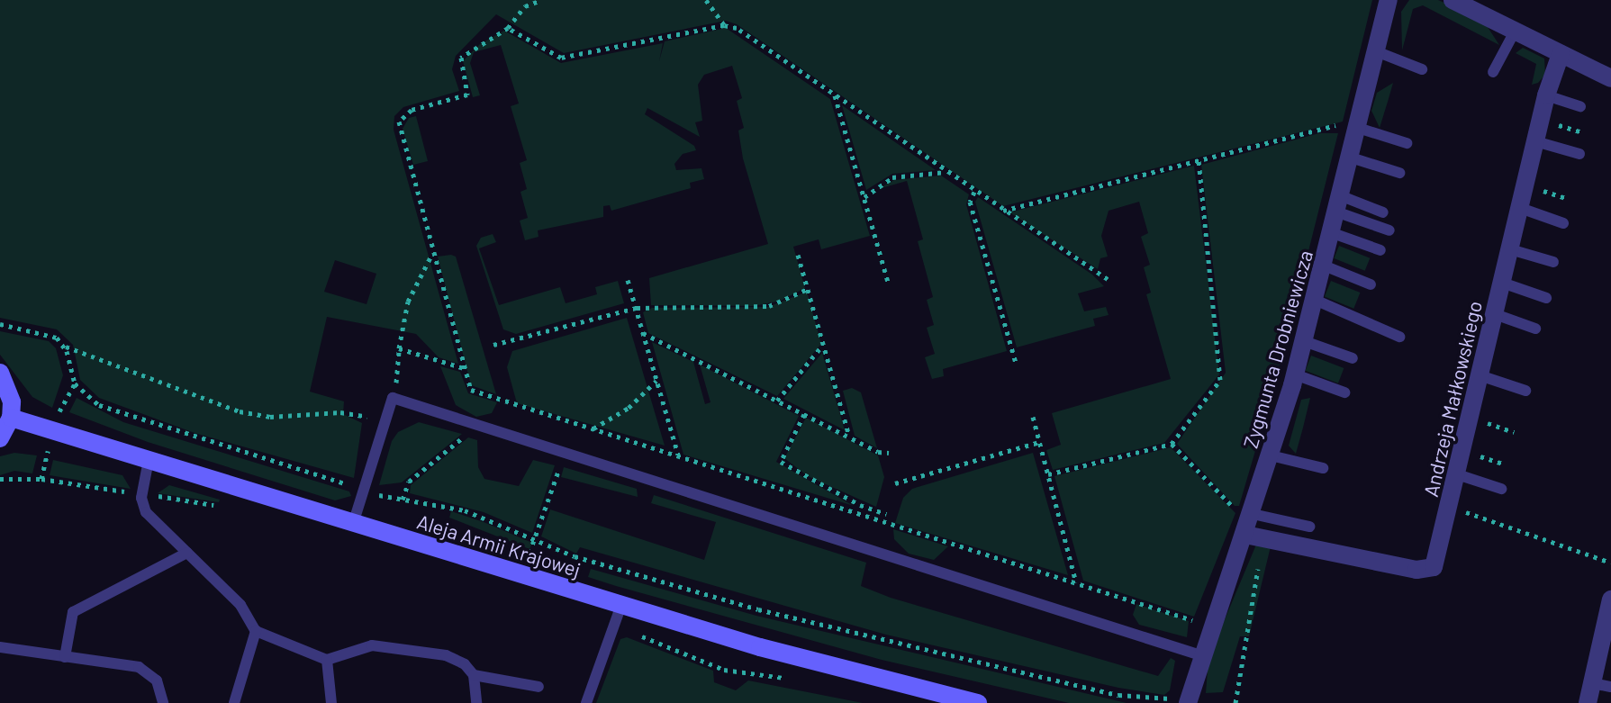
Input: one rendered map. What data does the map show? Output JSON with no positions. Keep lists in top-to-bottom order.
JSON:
{
  "streets": {
    "street": ["Zygmunta Drobniewicza", "Andrzeja Małkowskiego", "Aleja Armii Krajowej"]
  },
  "crossings": [
    ["Zygmunta Drobniewicza", "Andrzeja Małkowskiego"]
  ]
}
